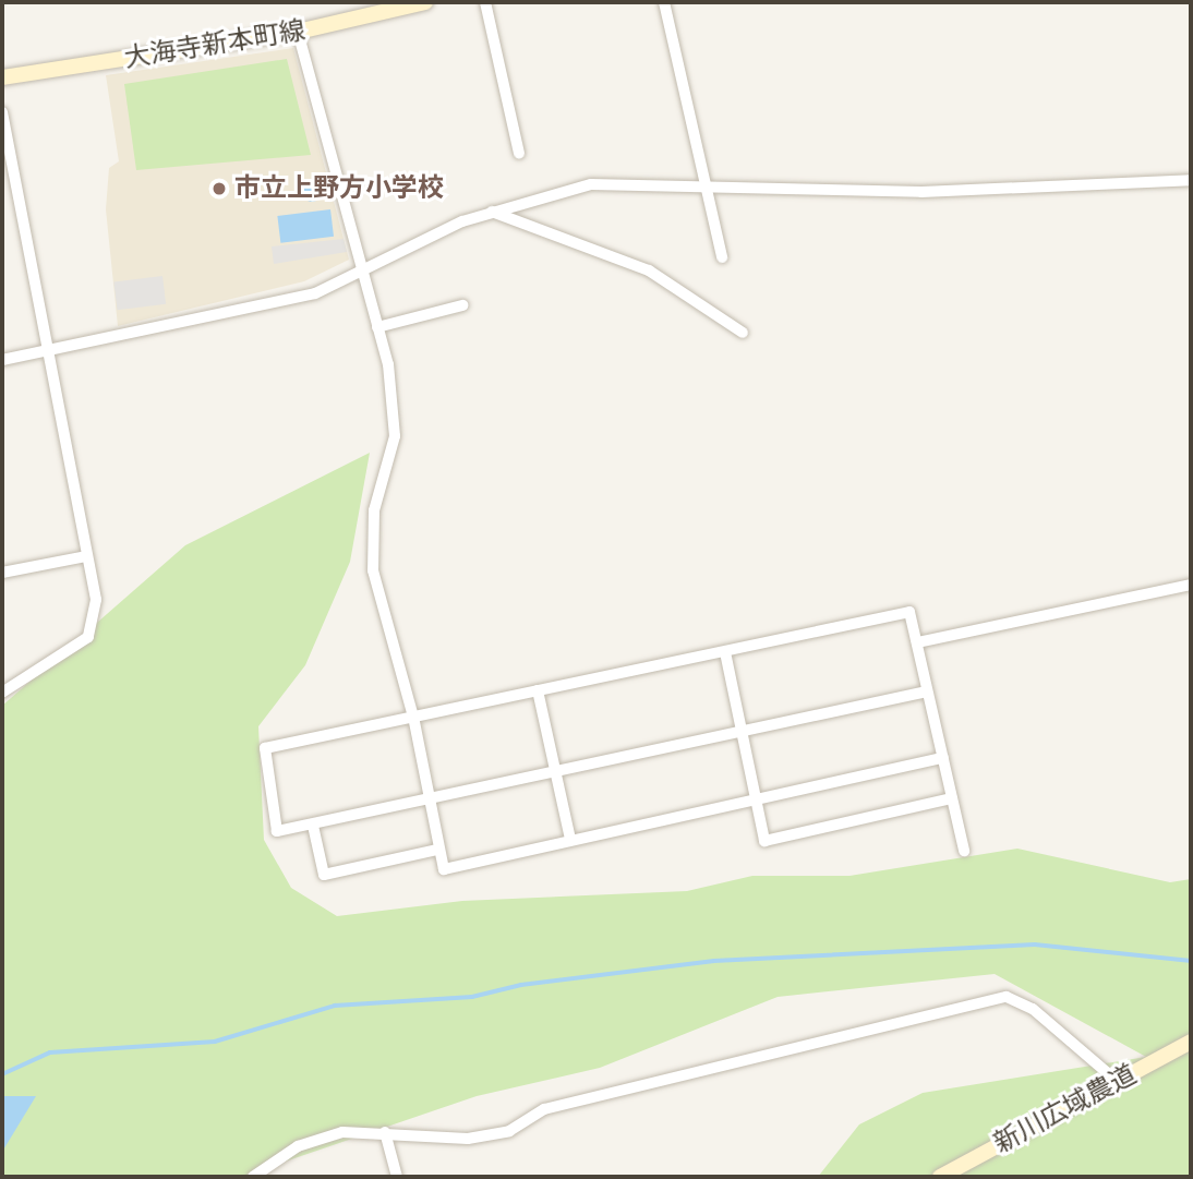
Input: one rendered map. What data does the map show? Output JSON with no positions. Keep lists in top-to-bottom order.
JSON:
{
  "streets": {
    "main road": ["大海寺新本町線", "新川広域農道"]
  },
  "places": ["市立上野方小学校"]
}
